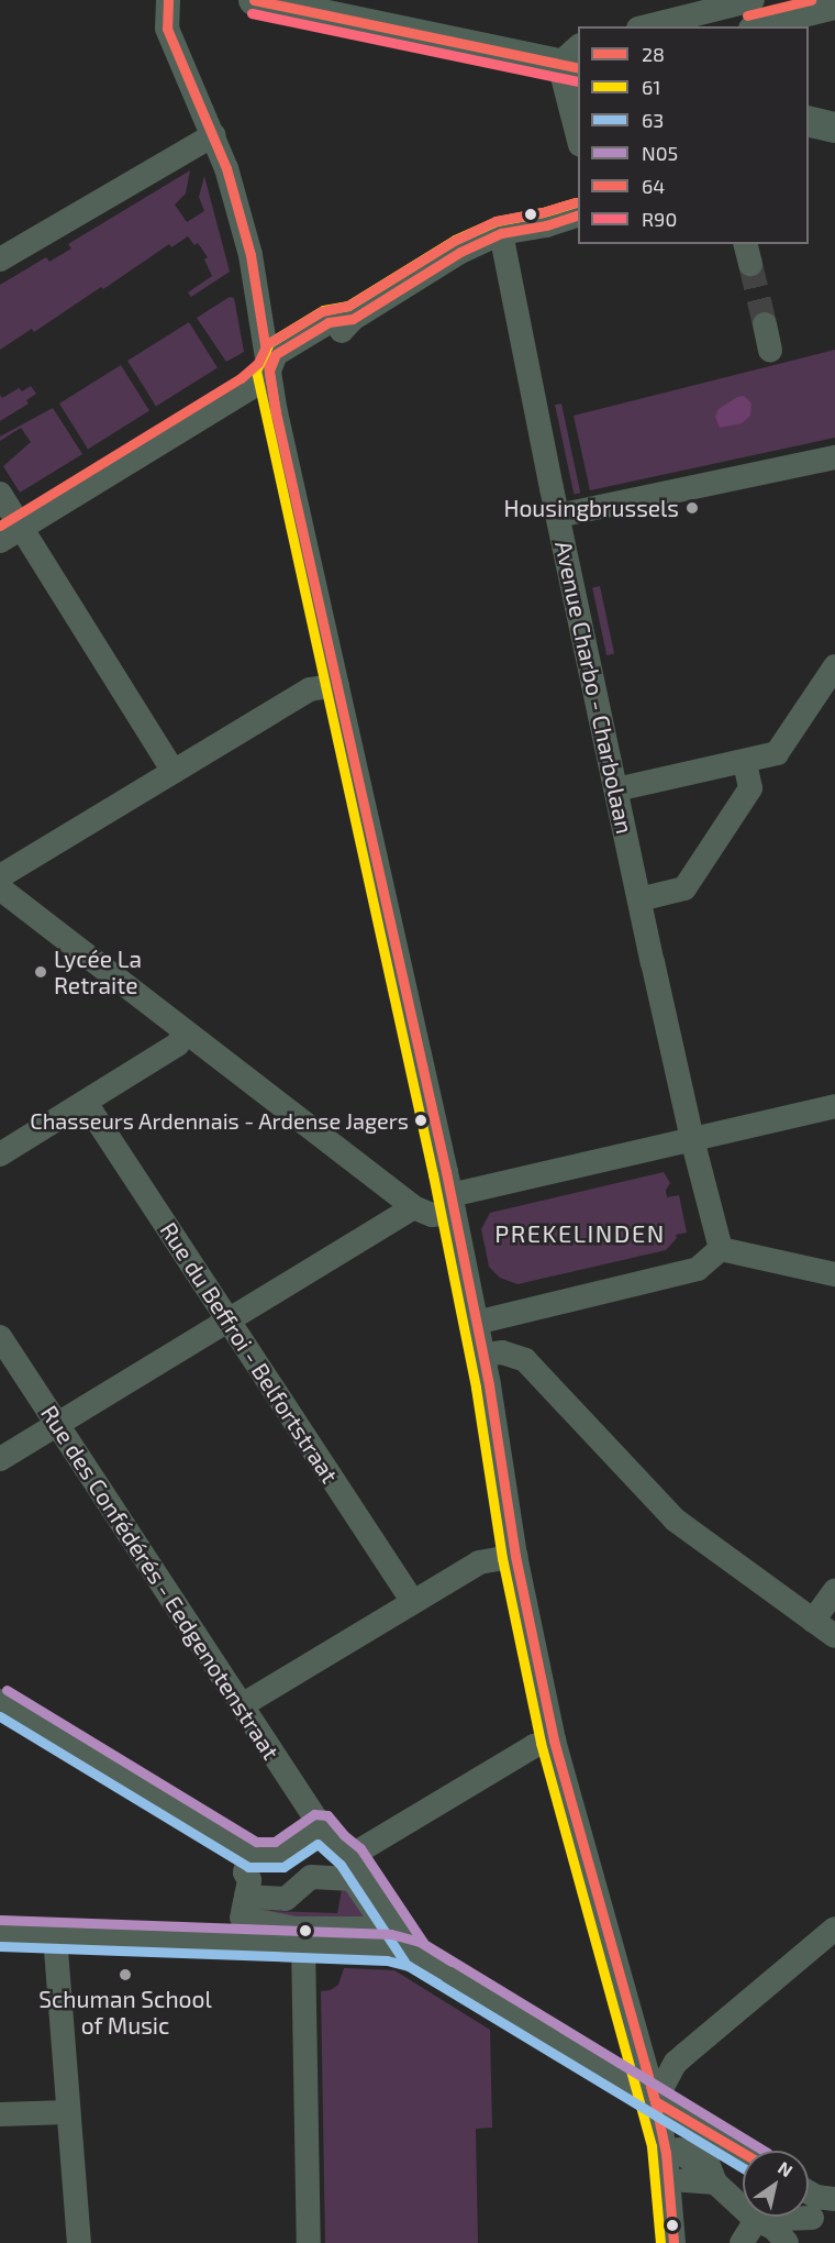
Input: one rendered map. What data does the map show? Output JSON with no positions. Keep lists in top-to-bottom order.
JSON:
{
  "streets": {
    "street": ["Avenue Charbo - Charbolaan", "Rue du Beffroi - Belfortstraat", "Rue des Confédérés - Eedgenotenstraat"]
  },
  "districts": ["PREKELINDEN"],
  "places": [
    "Housingbrussels",
    "Lycée La Retraite",
    "Chasseurs Ardennais - Ardense Jagers",
    "Schuman School of Music"
  ],
  "lines": [
    "transit line 28",
    "transit line 64",
    "transit line R90",
    "transit line 61",
    "transit line N05",
    "transit line 63"
  ],
  "legend": [
    "28",
    "61",
    "63",
    "N05",
    "64",
    "R90"
  ],
  "north": "top right"
}
